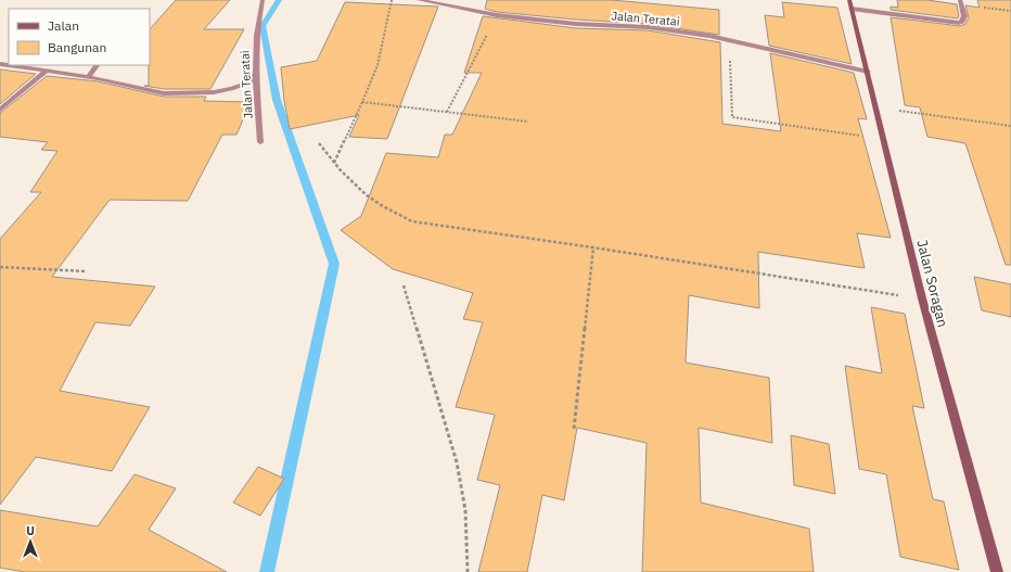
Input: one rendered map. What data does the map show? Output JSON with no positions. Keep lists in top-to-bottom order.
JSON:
{
  "streets": {
    "street": ["Jalan Teratai", "Jalan Soragan"]
  },
  "crossings": [
    ["Jalan Teratai", "Jalan Soragan"]
  ],
  "legend": ["Jalan", "Bangunan"],
  "north": "top"
}
